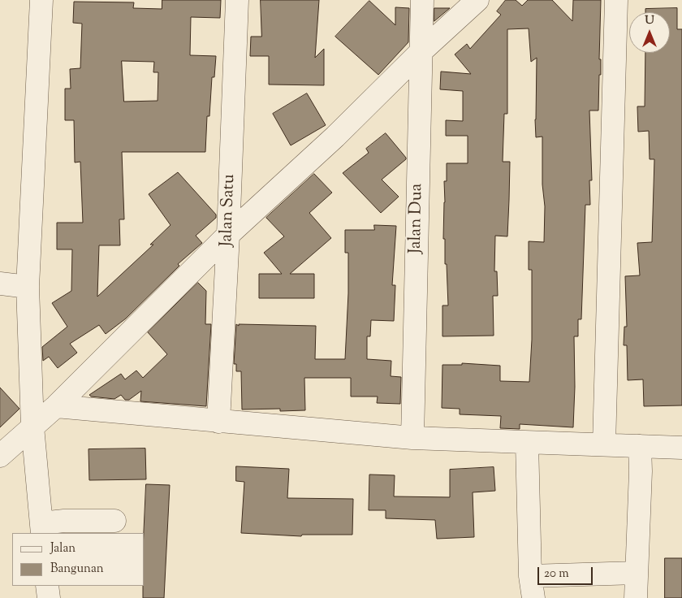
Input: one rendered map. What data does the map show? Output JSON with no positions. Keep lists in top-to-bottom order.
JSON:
{
  "streets": {
    "street": ["Jalan Satu", "Jalan Dua"]
  },
  "legend": ["Jalan", "Bangunan"],
  "scale_bar": "20 m",
  "north": "top"
}
